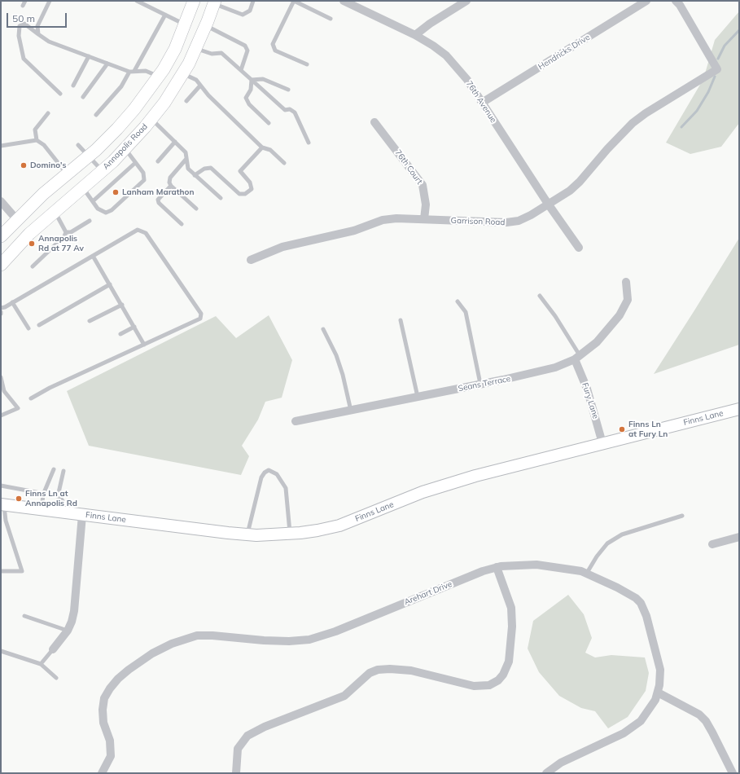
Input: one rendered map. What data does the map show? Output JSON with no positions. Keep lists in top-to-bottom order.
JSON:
{
  "streets": {
    "main road": ["Annapolis Road"],
    "street": [
      "Hendricks Drive",
      "76th Avenue",
      "76th Court",
      "Garrison Road",
      "Seans Terrace",
      "Fury Lane",
      "Finns Lane",
      "Arehart Drive"
    ]
  },
  "crossings": [
    ["Hendricks Drive", "76th Avenue"],
    ["76th Avenue", "Garrison Road"],
    ["76th Court", "Garrison Road"],
    ["Seans Terrace", "Fury Lane"],
    ["Fury Lane", "Finns Lane"]
  ],
  "places": [
    "Domino's",
    "Lanham Marathon",
    "Annapolis Rd at 77 Av",
    "Finns Ln at Fury Ln",
    "Finns Ln at Annapolis Rd"
  ],
  "scale_bar": "50 m"
}
